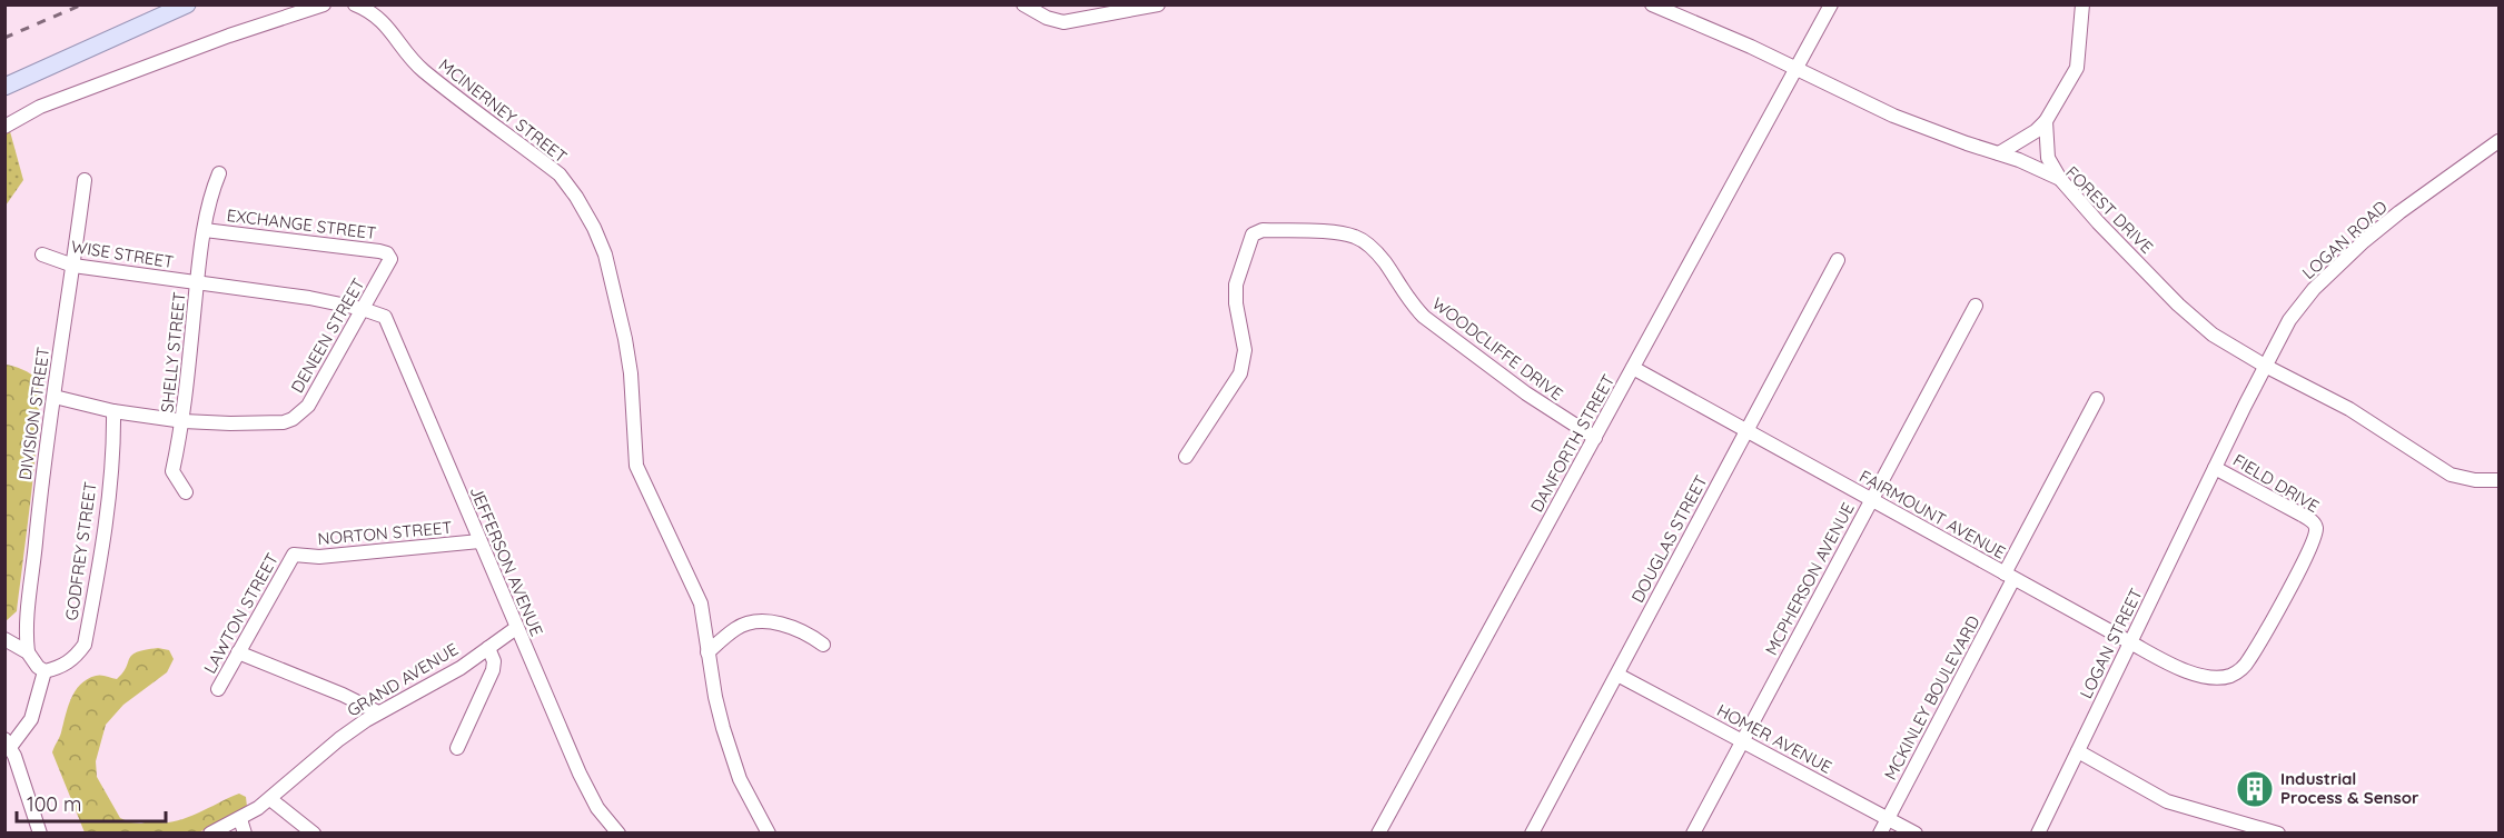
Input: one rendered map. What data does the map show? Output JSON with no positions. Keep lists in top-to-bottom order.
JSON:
{
  "streets": {
    "street": [
      "MCINERNEY STREET",
      "FOREST DRIVE",
      "EXCHANGE STREET",
      "LOGAN ROAD",
      "WISE STREET",
      "DENEEN STREET",
      "WOODCLIFFE DRIVE",
      "SHELLY STREET",
      "DIVISION STREET",
      "DANFORTH STREET",
      "FIELD DRIVE",
      "FAIRMOUNT AVENUE",
      "NORTON STREET",
      "DOUGLAS STREET",
      "GODFREY STREET",
      "JEFFERSON AVENUE",
      "MCPHERSON AVENUE",
      "LAWTON STREET",
      "LOGAN STREET",
      "GRAND AVENUE",
      "MCKINLEY BOULEVARD",
      "HOMER AVENUE"
    ]
  },
  "crossings": [
    ["FOREST DRIVE", "LOGAN ROAD"],
    ["FOREST DRIVE", "DANFORTH STREET"],
    ["EXCHANGE STREET", "DENEEN STREET"],
    ["EXCHANGE STREET", "SHELLY STREET"],
    ["LOGAN ROAD", "FIELD DRIVE"],
    ["LOGAN ROAD", "LOGAN STREET"],
    ["WISE STREET", "DENEEN STREET"],
    ["WISE STREET", "SHELLY STREET"],
    ["WISE STREET", "DIVISION STREET"],
    ["WISE STREET", "JEFFERSON AVENUE"],
    ["DENEEN STREET", "SHELLY STREET"],
    ["DENEEN STREET", "JEFFERSON AVENUE"],
    ["WOODCLIFFE DRIVE", "DANFORTH STREET"],
    ["DANFORTH STREET", "FAIRMOUNT AVENUE"],
    ["FIELD DRIVE", "FAIRMOUNT AVENUE"],
    ["FIELD DRIVE", "LOGAN STREET"],
    ["FAIRMOUNT AVENUE", "DOUGLAS STREET"],
    ["FAIRMOUNT AVENUE", "MCPHERSON AVENUE"],
    ["FAIRMOUNT AVENUE", "LOGAN STREET"],
    ["FAIRMOUNT AVENUE", "MCKINLEY BOULEVARD"],
    ["NORTON STREET", "JEFFERSON AVENUE"],
    ["NORTON STREET", "LAWTON STREET"],
    ["DOUGLAS STREET", "HOMER AVENUE"],
    ["JEFFERSON AVENUE", "GRAND AVENUE"],
    ["MCPHERSON AVENUE", "HOMER AVENUE"],
    ["MCKINLEY BOULEVARD", "HOMER AVENUE"]
  ],
  "places": {
    "building": ["Industrial Process & Sensor"]
  },
  "scale_bar": "100 m"
}
